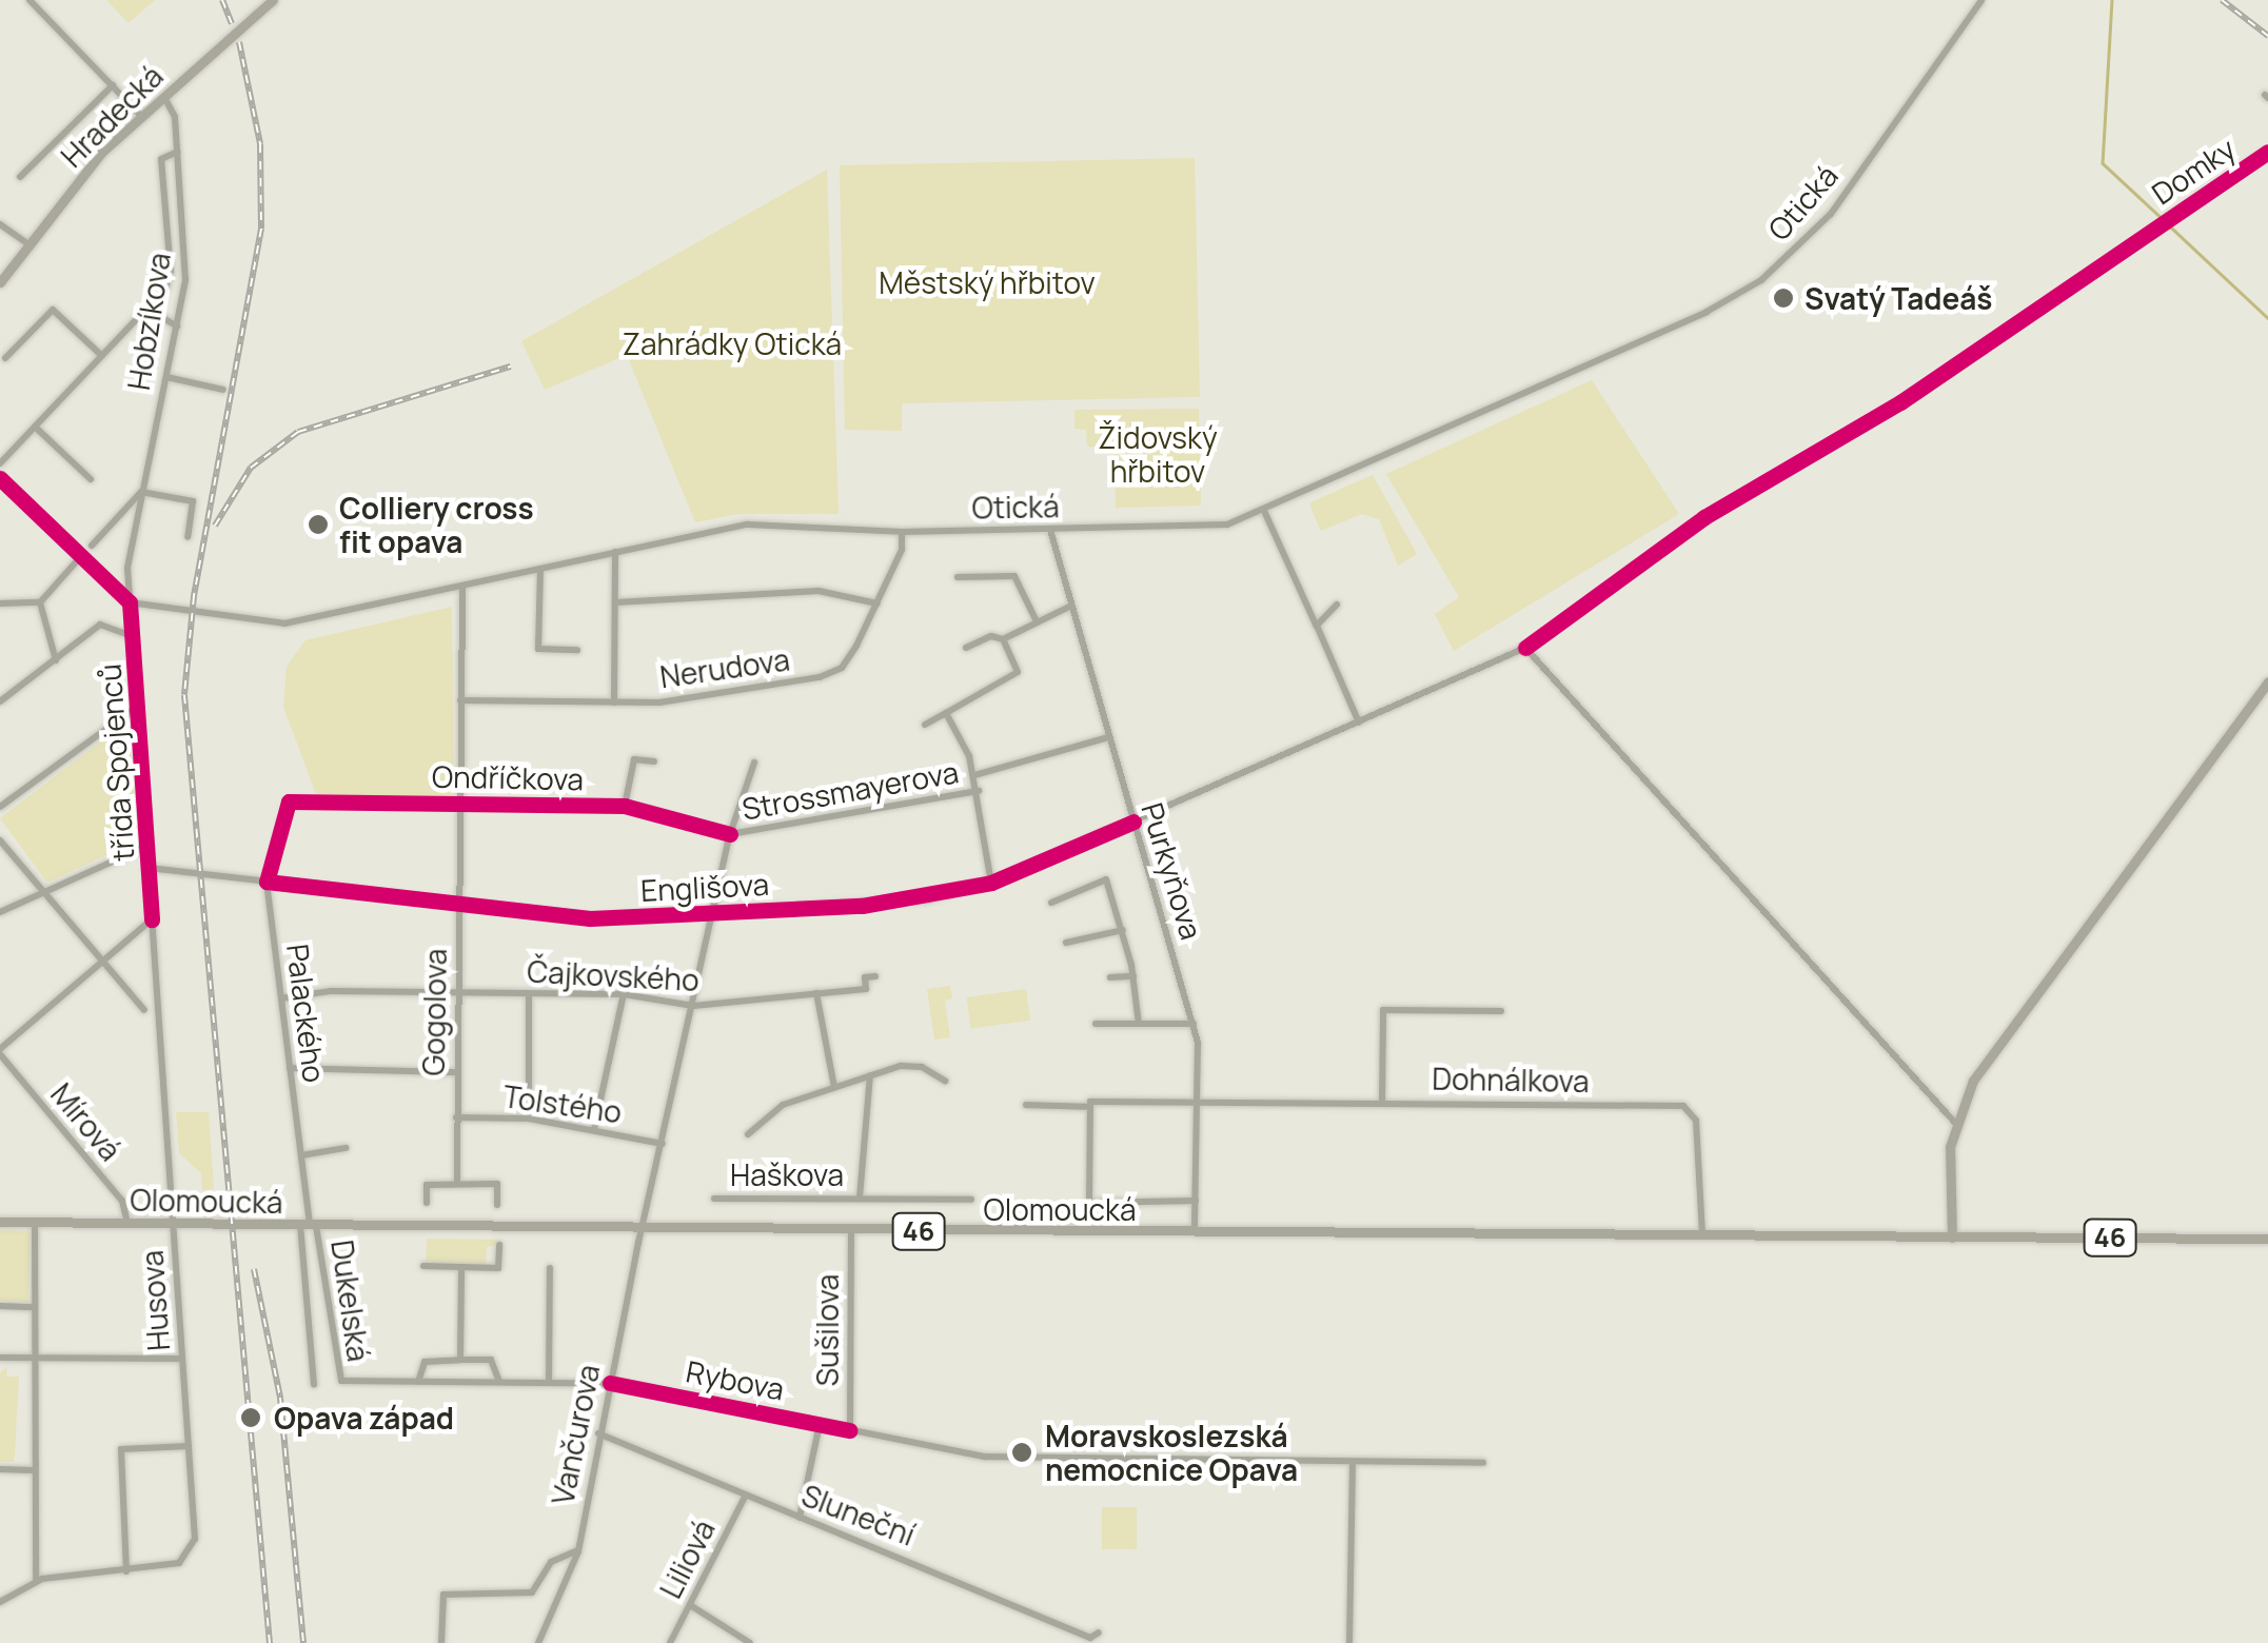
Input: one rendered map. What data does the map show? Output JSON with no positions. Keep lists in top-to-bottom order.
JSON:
{
  "streets": {
    "main road": ["Hradecká", "Olomoucká", "46"],
    "street": [
      "Domky",
      "Otická",
      "Hobzíkova",
      "Nerudova",
      "třída Spojenců",
      "Ondříčkova",
      "Strossmayerova",
      "Purkyňova",
      "Englišova",
      "Čajkovského",
      "Gogolova",
      "Palackého",
      "Dohnálkova",
      "Tolstého",
      "Mírová",
      "Haškova",
      "Husova",
      "Dukelská",
      "Sušilova",
      "Rybova",
      "Vančurova",
      "Sluneční",
      "Liliová"
    ]
  },
  "crossings": [
    ["Hradecká", "Hobzíkova"],
    ["Otická", "Hobzíkova"],
    ["Otická", "Nerudova"],
    ["Otická", "třída Spojenců"],
    ["Otická", "Purkyňova"],
    ["Otická", "Gogolova"],
    ["Hobzíkova", "třída Spojenců"],
    ["Nerudova", "Gogolova"],
    ["třída Spojenců", "Englišova"],
    ["třída Spojenců", "Husova"],
    ["Ondříčkova", "Strossmayerova"],
    ["Ondříčkova", "Gogolova"],
    ["Ondříčkova", "Palackého"],
    ["Ondříčkova", "Vančurova"],
    ["Strossmayerova", "Vančurova"],
    ["Purkyňova", "Englišova"],
    ["Purkyňova", "Dohnálkova"],
    ["Purkyňova", "Olomoucká"],
    ["Englišova", "Gogolova"],
    ["Englišova", "Palackého"],
    ["Englišova", "Vančurova"],
    ["Čajkovského", "Gogolova"],
    ["Čajkovského", "Palackého"],
    ["Čajkovského", "Vančurova"],
    ["Gogolova", "Tolstého"],
    ["Palackého", "Olomoucká"],
    ["Palackého", "Dukelská"],
    ["Dohnálkova", "Olomoucká"],
    ["Tolstého", "Vančurova"],
    ["Mírová", "Olomoucká"],
    ["Olomoucká", "46"],
    ["Olomoucká", "Husova"],
    ["Olomoucká", "Dukelská"],
    ["Olomoucká", "Sušilova"],
    ["Olomoucká", "Vančurova"],
    ["Dukelská", "Rybova"],
    ["Sušilova", "Rybova"],
    ["Rybova", "Vančurova"],
    ["Vančurova", "Sluneční"],
    ["Sluneční", "Liliová"]
  ],
  "parks": ["Městský hřbitov", "Zahrádky Otická", "Židovský hřbitov"],
  "places": [
    "Svatý Tadeáš",
    "Colliery cross fit opava",
    "Opava západ",
    "Moravskoslezská nemocnice Opava"
  ]
}
